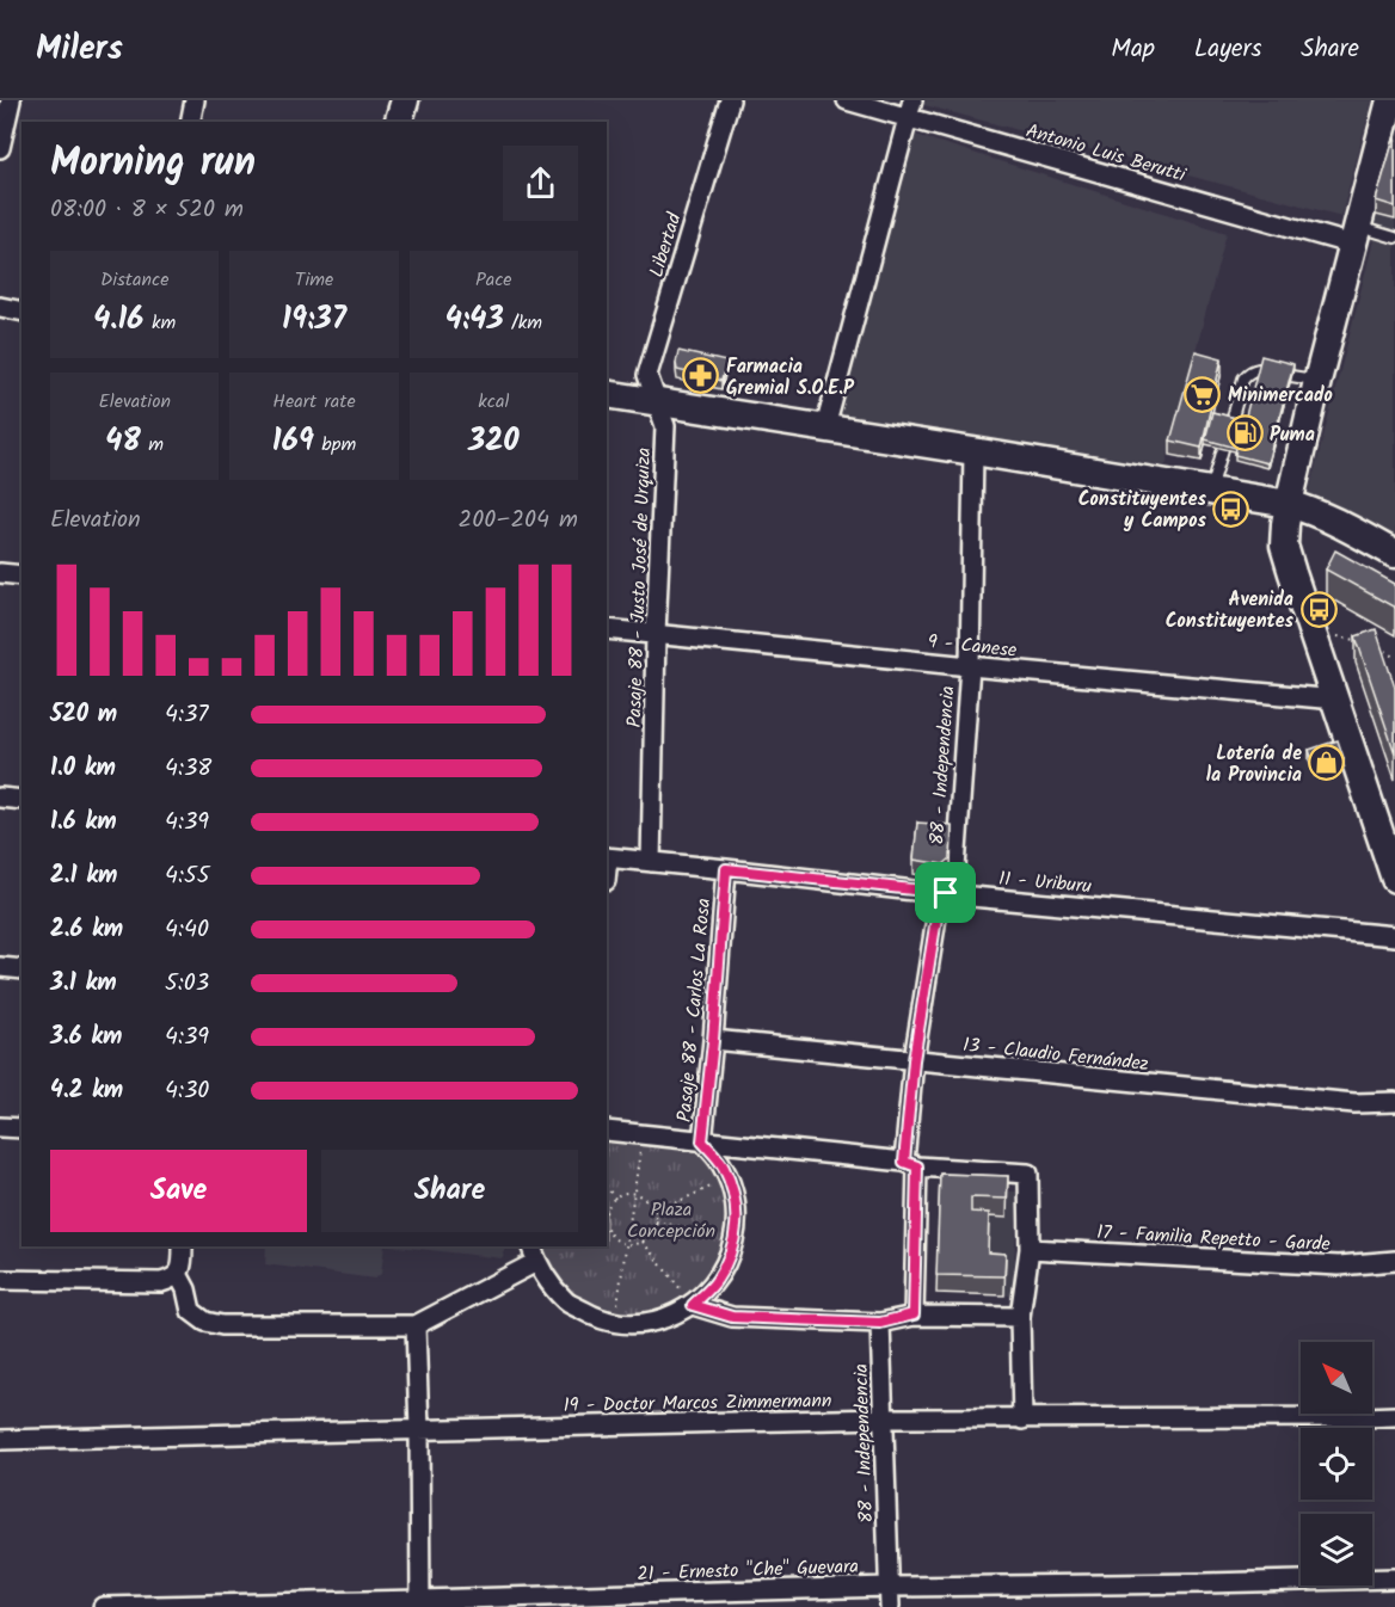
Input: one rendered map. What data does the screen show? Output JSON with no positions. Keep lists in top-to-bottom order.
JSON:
{
  "streets": {
    "street": [
      "Antonio Luis Berutti",
      "Libertad",
      "Pasaje 88 - Justo José de Urquiza",
      "9 - Canese",
      "88 - Independencia",
      "11 - Uriburu",
      "Pasaje 88 - Carlos La Rosa",
      "13 - Claudio Fernández",
      "17 - Familia Repetto - Garde",
      "19 - Doctor Marcos Zimmermann",
      "21 - Ernesto \"Che\" Guevara"
    ]
  },
  "crossings": [
    ["Libertad", "Pasaje 88 - Justo José de Urquiza"],
    ["Pasaje 88 - Justo José de Urquiza", "9 - Canese"],
    ["Pasaje 88 - Justo José de Urquiza", "11 - Uriburu"],
    ["9 - Canese", "88 - Independencia"],
    ["88 - Independencia", "11 - Uriburu"],
    ["88 - Independencia", "13 - Claudio Fernández"],
    ["88 - Independencia", "19 - Doctor Marcos Zimmermann"],
    ["88 - Independencia", "21 - Ernesto \"Che\" Guevara"],
    ["11 - Uriburu", "Pasaje 88 - Carlos La Rosa"],
    ["Pasaje 88 - Carlos La Rosa", "13 - Claudio Fernández"]
  ],
  "parks": ["Plaza Concepción"],
  "places": {
    "pharmacy": ["Farmacia Gremial S.O.E.P"],
    "supermarket": ["Minimercado"],
    "fuel station": ["Puma"],
    "bus stop": ["Constituyentes y Campos", "Avenida Constituyentes"],
    "shop": ["Lotería de la Provincia"]
  },
  "north": "top left",
  "page": {
    "header": "Milers",
    "nav": ["Map", "Layers", "Share"],
    "heading": ["Morning run", "08:00 · 8 × 520 m"],
    "stats": [
      ["Distance", "4.16 km"],
      ["Time", "19:37"],
      ["Pace", "4:43 /km"],
      ["Elevation", "48 m"],
      ["Heart rate", "169 bpm"],
      ["kcal", "320"]
    ],
    "chart": ["Elevation", "200–204 m"],
    "list": [
      {
        "name": "520 m",
        "note": "4:37"
      },
      {
        "name": "1.0 km",
        "note": "4:38"
      },
      {
        "name": "1.6 km",
        "note": "4:39"
      },
      {
        "name": "2.1 km",
        "note": "4:55"
      },
      {
        "name": "2.6 km",
        "note": "4:40"
      },
      {
        "name": "3.1 km",
        "note": "5:03"
      },
      {
        "name": "3.6 km",
        "note": "4:39"
      },
      {
        "name": "4.2 km",
        "note": "4:30"
      }
    ],
    "buttons": ["Save", "Share"]
  }
}
